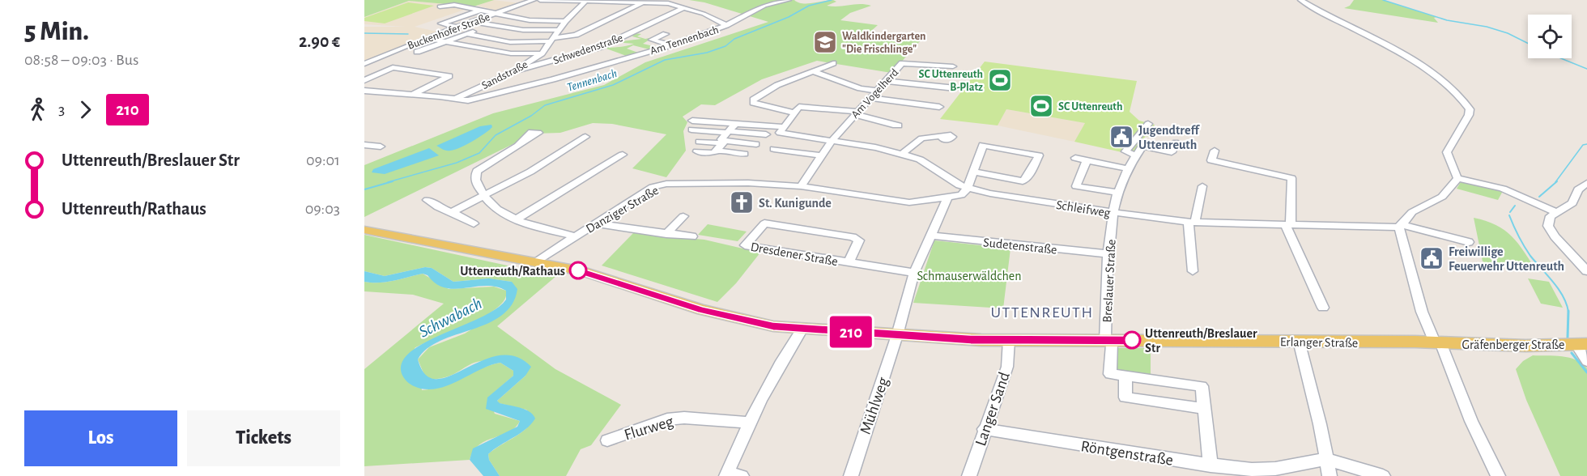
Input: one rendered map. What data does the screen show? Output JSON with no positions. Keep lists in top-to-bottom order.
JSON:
{
  "streets": {
    "main road": ["Erlanger Straße", "Gräfenberger Straße"],
    "street": [
      "Buckenhofer Straße",
      "Am Tennenbach",
      "Schwedenstraße",
      "Sandstraße",
      "Am Vogelherd",
      "Schleifweg",
      "Danziger Straße",
      "Sudetenstraße",
      "Dresdener Straße",
      "Breslauer Straße",
      "Mühlweg",
      "Langer Sand",
      "Flurweg",
      "Röntgenstraße"
    ]
  },
  "crossings": [
    ["Am Tennenbach", "Sandstraße"],
    ["Schwedenstraße", "Sandstraße"],
    ["Am Vogelherd", "Schleifweg"],
    ["Am Vogelherd", "Danziger Straße"],
    ["Schleifweg", "Breslauer Straße"],
    ["Danziger Straße", "Erlanger Straße"],
    ["Danziger Straße", "Mühlweg"],
    ["Sudetenstraße", "Breslauer Straße"],
    ["Sudetenstraße", "Mühlweg"],
    ["Dresdener Straße", "Mühlweg"],
    ["Breslauer Straße", "Erlanger Straße"],
    ["Erlanger Straße", "Gräfenberger Straße"],
    ["Erlanger Straße", "Mühlweg"],
    ["Erlanger Straße", "Langer Sand"],
    ["Langer Sand", "Röntgenstraße"]
  ],
  "districts": ["UTTENREUTH"],
  "water": ["Tennenbach", "Schwabach"],
  "parks": ["Schmauserwäldchen"],
  "places": {
    "school or university": ["Waldkindergarten \"Die Frischlinge\""],
    "sports": ["SC Uttenreuth B-Platz", "SC Uttenreuth"],
    "public building": ["Jugendtreff Uttenreuth", "Freiwillige Feuerwehr Uttenreuth"],
    "church": ["St. Kunigunde"],
    "other": ["Uttenreuth/Rathaus", "Uttenreuth/Breslauer Str"]
  },
  "lines": ["bus line 210"],
  "page": {
    "heading": ["5 Min.", "08:58 – 09:03 · Bus", "2.90 €"],
    "on_map": "210",
    "legs": ["3", "210"],
    "list": [
      {
        "name": "Uttenreuth/Breslauer Str",
        "value": "09:01"
      },
      {
        "name": "Uttenreuth/Rathaus",
        "value": "09:03"
      }
    ],
    "buttons": ["Los", "Tickets"]
  }
}
